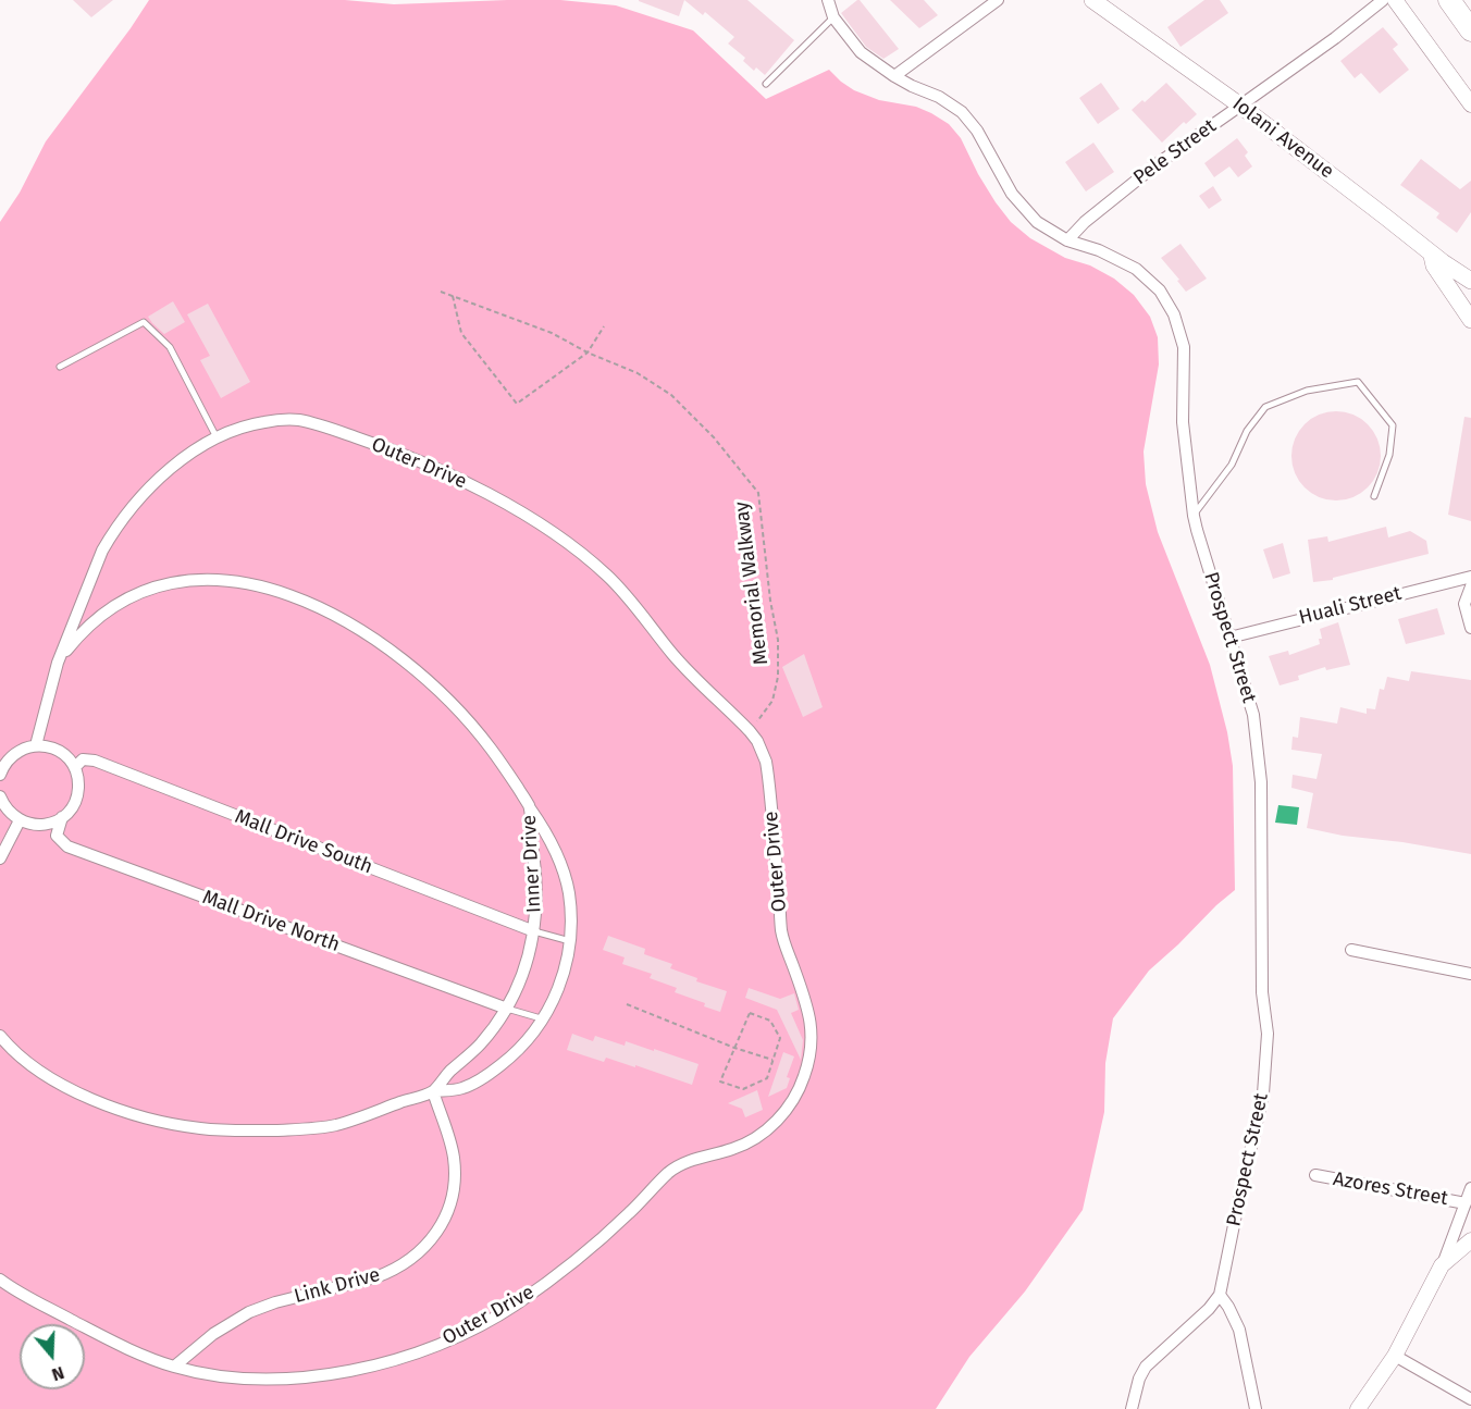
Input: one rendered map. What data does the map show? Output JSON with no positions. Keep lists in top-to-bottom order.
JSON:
{
  "streets": {
    "main road": ["Iolani Avenue"],
    "street": [
      "Pele Street",
      "Outer Drive",
      "Huali Street",
      "Prospect Street",
      "Mall Drive South",
      "Inner Drive",
      "Mall Drive North",
      "Azores Street",
      "Link Drive"
    ],
    "path": ["Memorial Walkway"]
  },
  "crossings": [
    ["Iolani Avenue", "Pele Street"],
    ["Pele Street", "Prospect Street"],
    ["Outer Drive", "Memorial Walkway"],
    ["Outer Drive", "Inner Drive"],
    ["Outer Drive", "Link Drive"],
    ["Huali Street", "Prospect Street"],
    ["Mall Drive South", "Inner Drive"],
    ["Inner Drive", "Mall Drive North"],
    ["Inner Drive", "Link Drive"]
  ],
  "north": "bottom"
}
